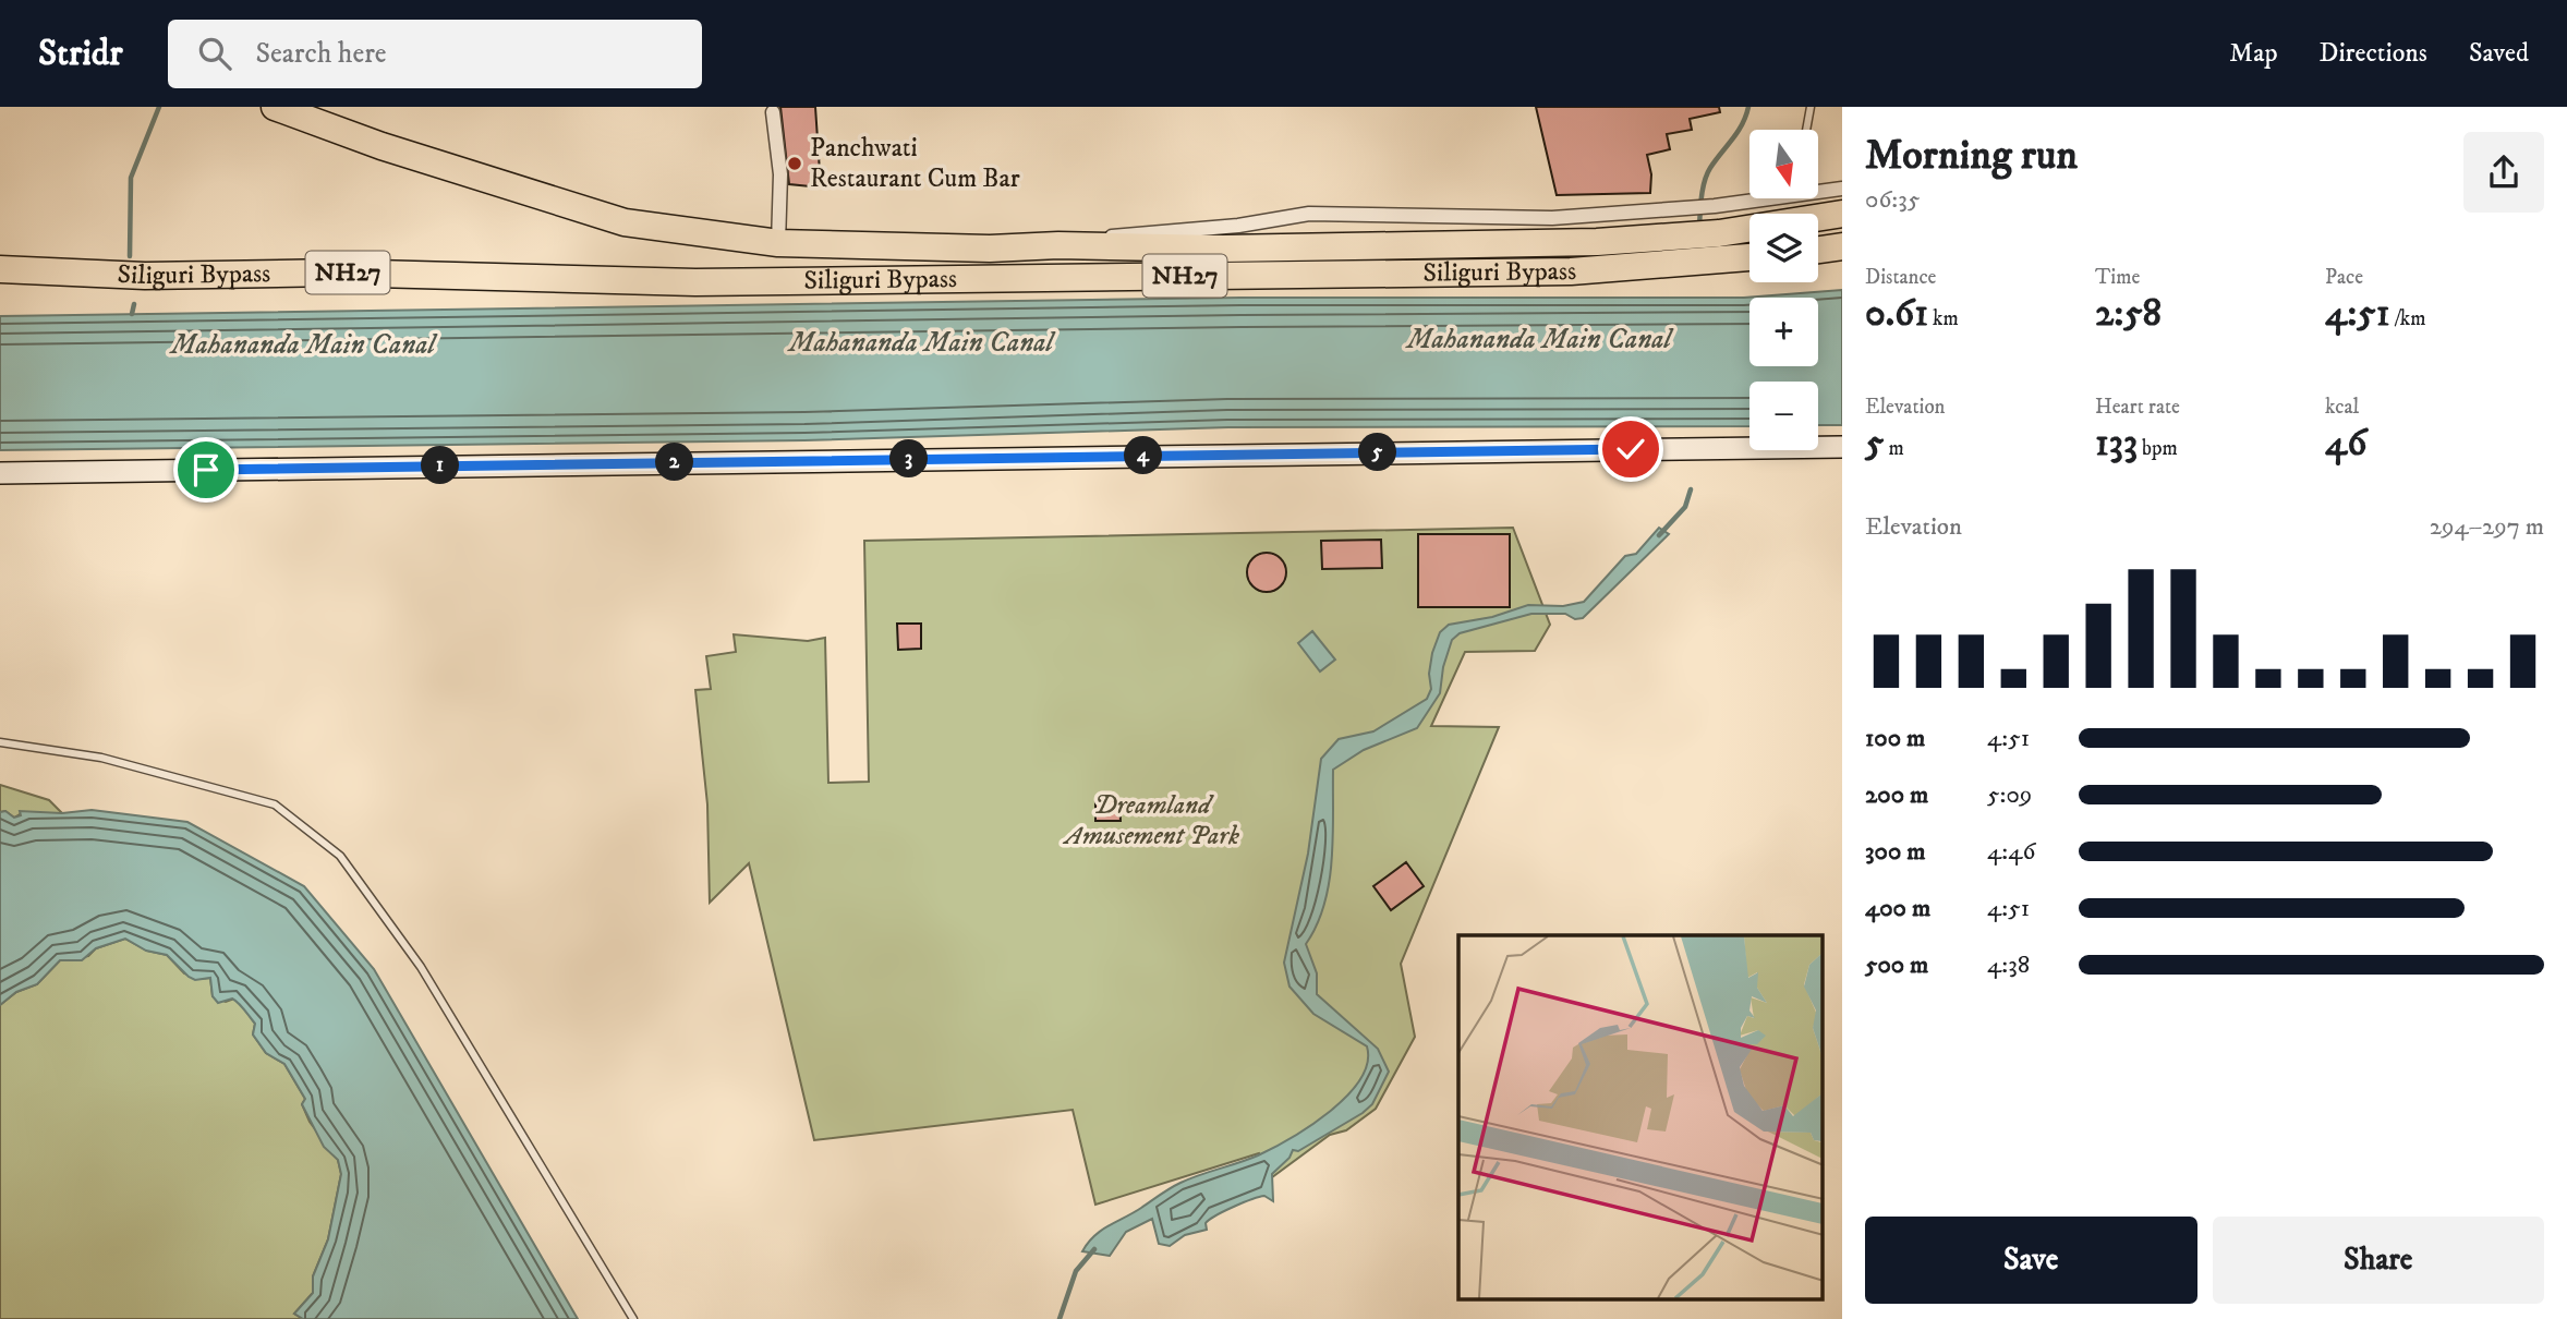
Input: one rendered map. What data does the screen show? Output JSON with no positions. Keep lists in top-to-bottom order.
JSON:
{
  "streets": {
    "highway": ["Siliguri Bypass", "NH27"]
  },
  "water": ["Mahananda Main Canal"],
  "parks": ["Dreamland Amusement Park"],
  "places": ["Panchwati Restaurant Cum Bar"],
  "north": "bottom",
  "page": {
    "header": "Stridr",
    "search": "Search here",
    "nav": ["Map", "Directions", "Saved"],
    "heading": ["Morning run", "06:35"],
    "map_buttons": ["+", "−"],
    "stats": [
      ["Distance", "0.61 km"],
      ["Time", "2:58"],
      ["Pace", "4:51 /km"],
      ["Elevation", "5 m"],
      ["Heart rate", "133 bpm"],
      ["kcal", "46"]
    ],
    "pins": [
      "5",
      "4",
      "3",
      "2",
      "1"
    ],
    "chart": ["Elevation", "294–297 m"],
    "list": [
      {
        "name": "100 m",
        "note": "4:51"
      },
      {
        "name": "200 m",
        "note": "5:09"
      },
      {
        "name": "300 m",
        "note": "4:46"
      },
      {
        "name": "400 m",
        "note": "4:51"
      },
      {
        "name": "500 m",
        "note": "4:38"
      }
    ],
    "buttons": ["Save", "Share"]
  }
}
